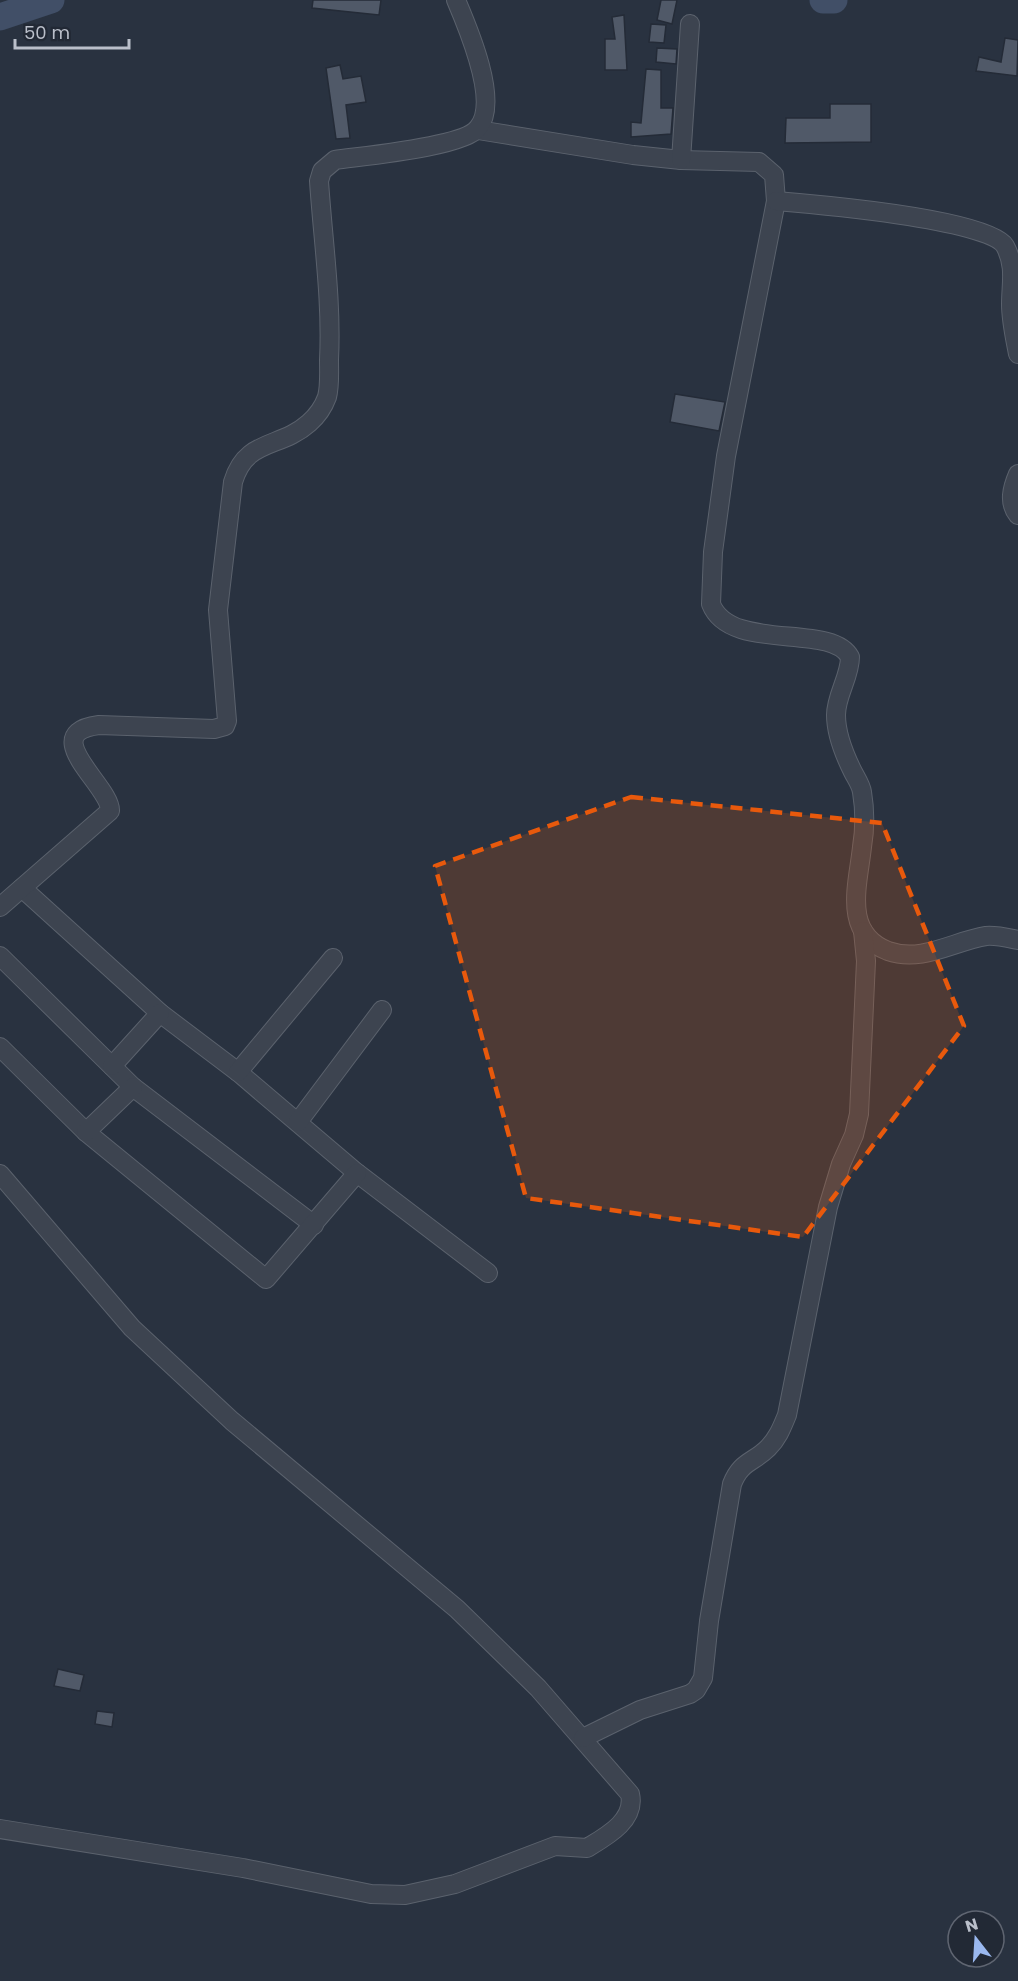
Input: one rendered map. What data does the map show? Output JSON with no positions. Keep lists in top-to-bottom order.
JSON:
{
  "scale_bar": "50 m",
  "north": "top"
}
